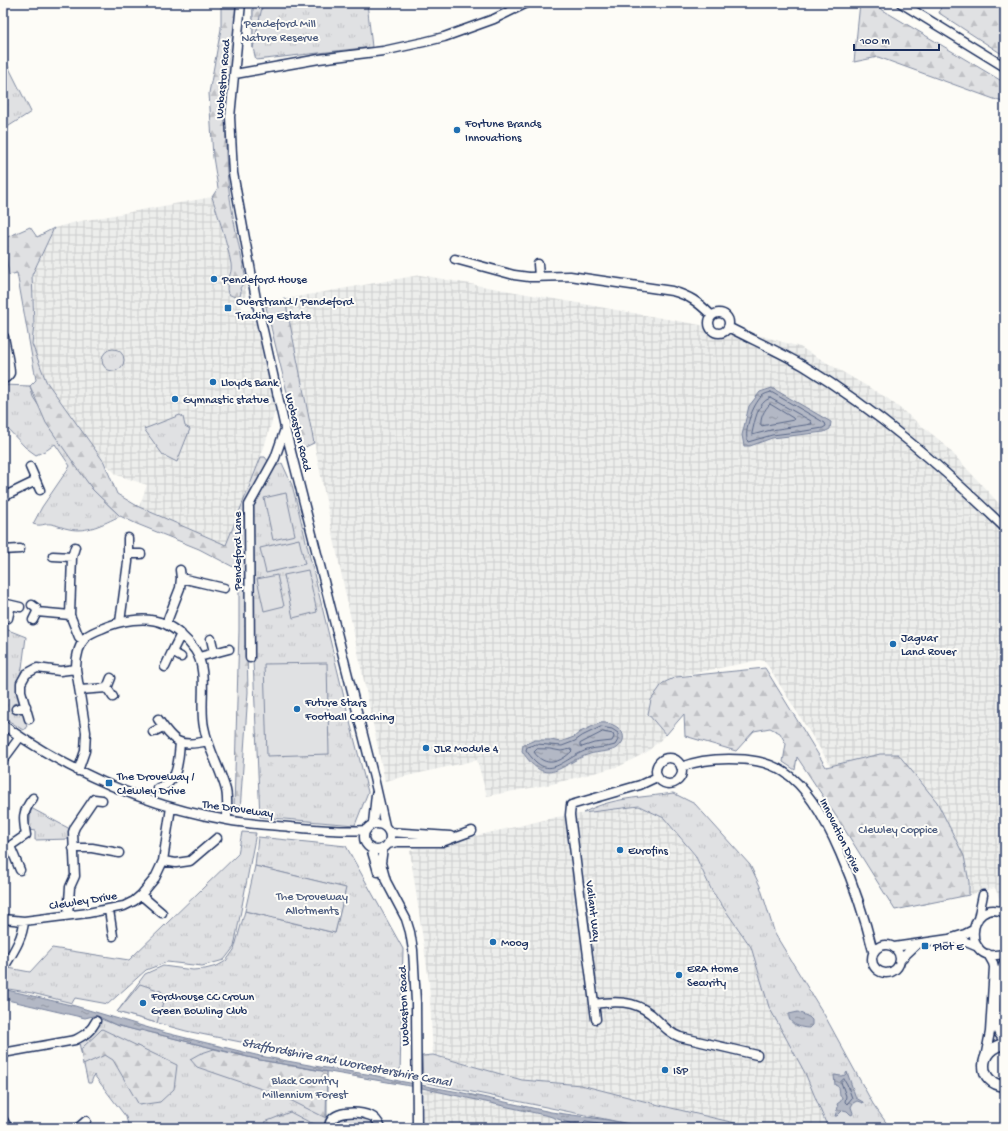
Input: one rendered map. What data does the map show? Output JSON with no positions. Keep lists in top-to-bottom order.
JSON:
{
  "streets": {
    "street": [
      "Wobaston Road",
      "Pendeford Lane",
      "The Droveway",
      "Innovation Drive",
      "Clewley Drive",
      "Valiant Way"
    ]
  },
  "crossings": [
    ["Wobaston Road", "Pendeford Lane"],
    ["Wobaston Road", "The Droveway"],
    ["The Droveway", "Clewley Drive"],
    ["Innovation Drive", "Valiant Way"]
  ],
  "water": ["Staffordshire and Worcestershire Canal"],
  "parks": [
    "Pendeford Mill Nature Reserve",
    "Clewley Coppice",
    "The Droveway Allotments",
    "Black Country Millennium Forest"
  ],
  "places": {
    "other": [
      "Fortune Brands Innovations",
      "Pendeford House",
      "Lloyds Bank",
      "Gymnastic statue",
      "Jaguar Land Rover",
      "Future Stars Football Coaching",
      "JLR Module 4",
      "Eurofins",
      "Moog",
      "ERA Home Security",
      "Fordhouse CC Crown Green Bowling Club",
      "ISP"
    ],
    "transit": ["Overstrand / Pendeford Trading Estate", "The Droveway / Clewley Drive", "Plot E"]
  },
  "scale_bar": "100 m"
}
